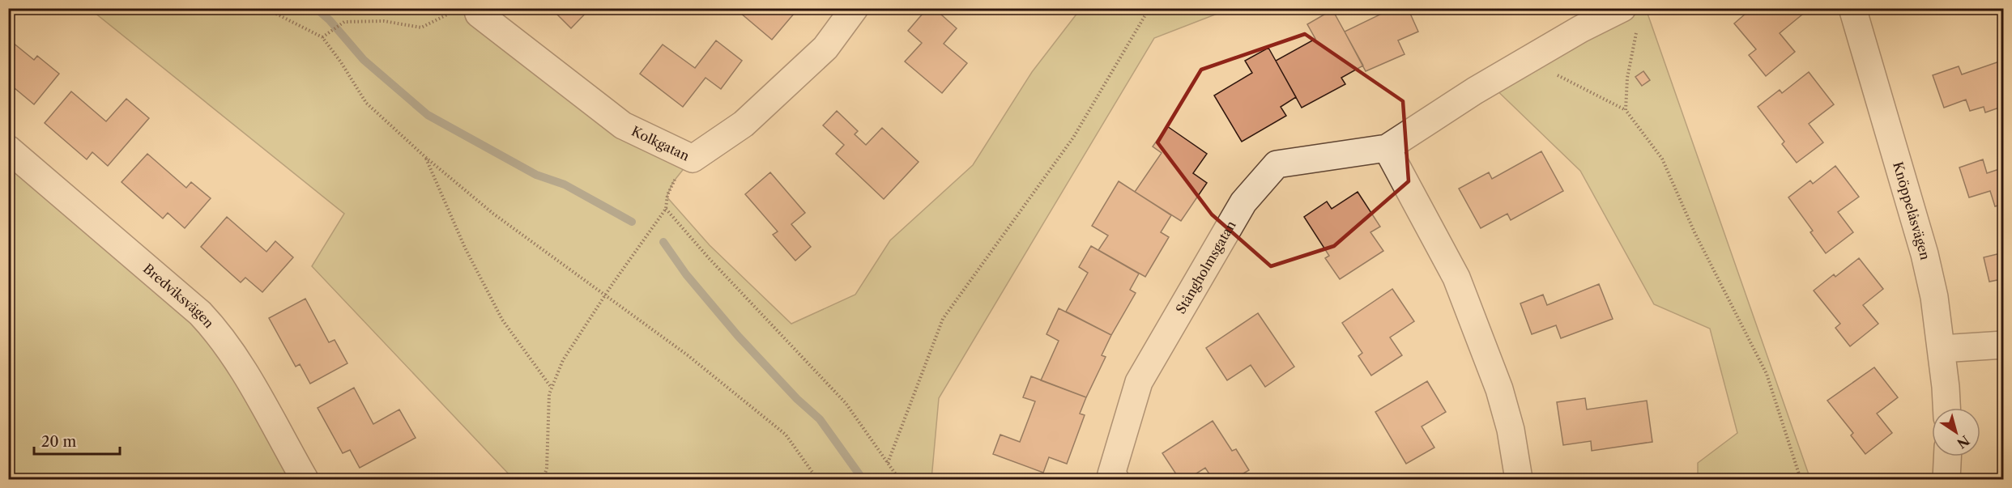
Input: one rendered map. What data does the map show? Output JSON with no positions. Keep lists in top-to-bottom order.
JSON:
{
  "streets": {
    "street": [
      "Kolkgatan",
      "Knöppelåsvägen",
      "Stångholmsgatan",
      "Bredviksvägen"
    ]
  },
  "scale_bar": "20 m",
  "north": "bottom right"
}
